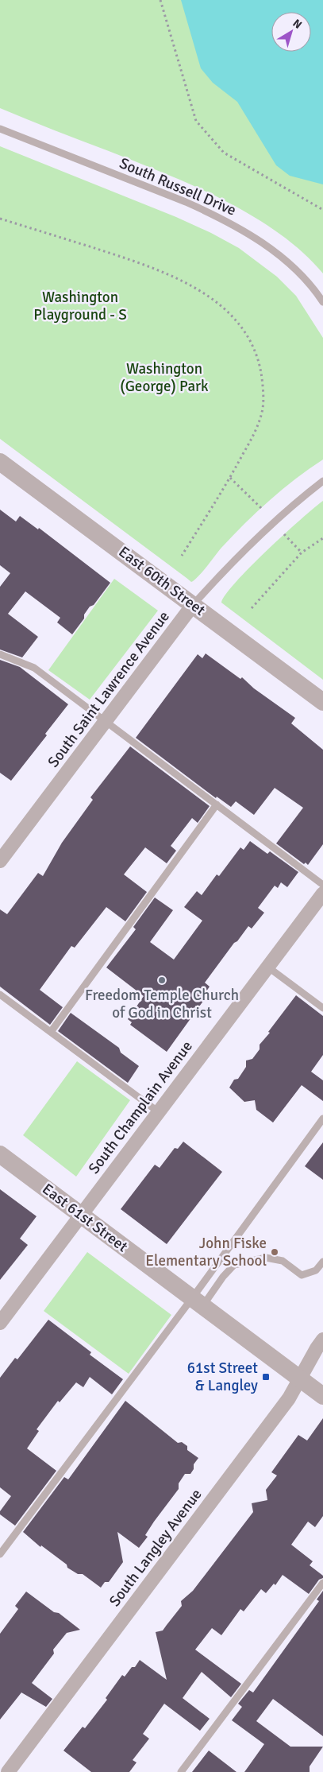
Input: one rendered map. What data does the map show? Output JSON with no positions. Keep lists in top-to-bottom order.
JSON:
{
  "streets": {
    "street": [
      "East 60th Street",
      "South Saint Lawrence Avenue",
      "South Champlain Avenue",
      "East 61st Street",
      "South Langley Avenue"
    ],
    "lane": ["South Russell Drive"]
  },
  "crossings": [
    ["East 60th Street", "South Saint Lawrence Avenue"],
    ["South Champlain Avenue", "East 61st Street"],
    ["East 61st Street", "South Langley Avenue"]
  ],
  "parks": ["Washington Playground - S", "Washington (George) Park"],
  "places": {
    "other": ["Freedom Temple Church of God in Christ", "John Fiske Elementary School"],
    "transit": ["61st Street & Langley"]
  },
  "north": "top right"
}
